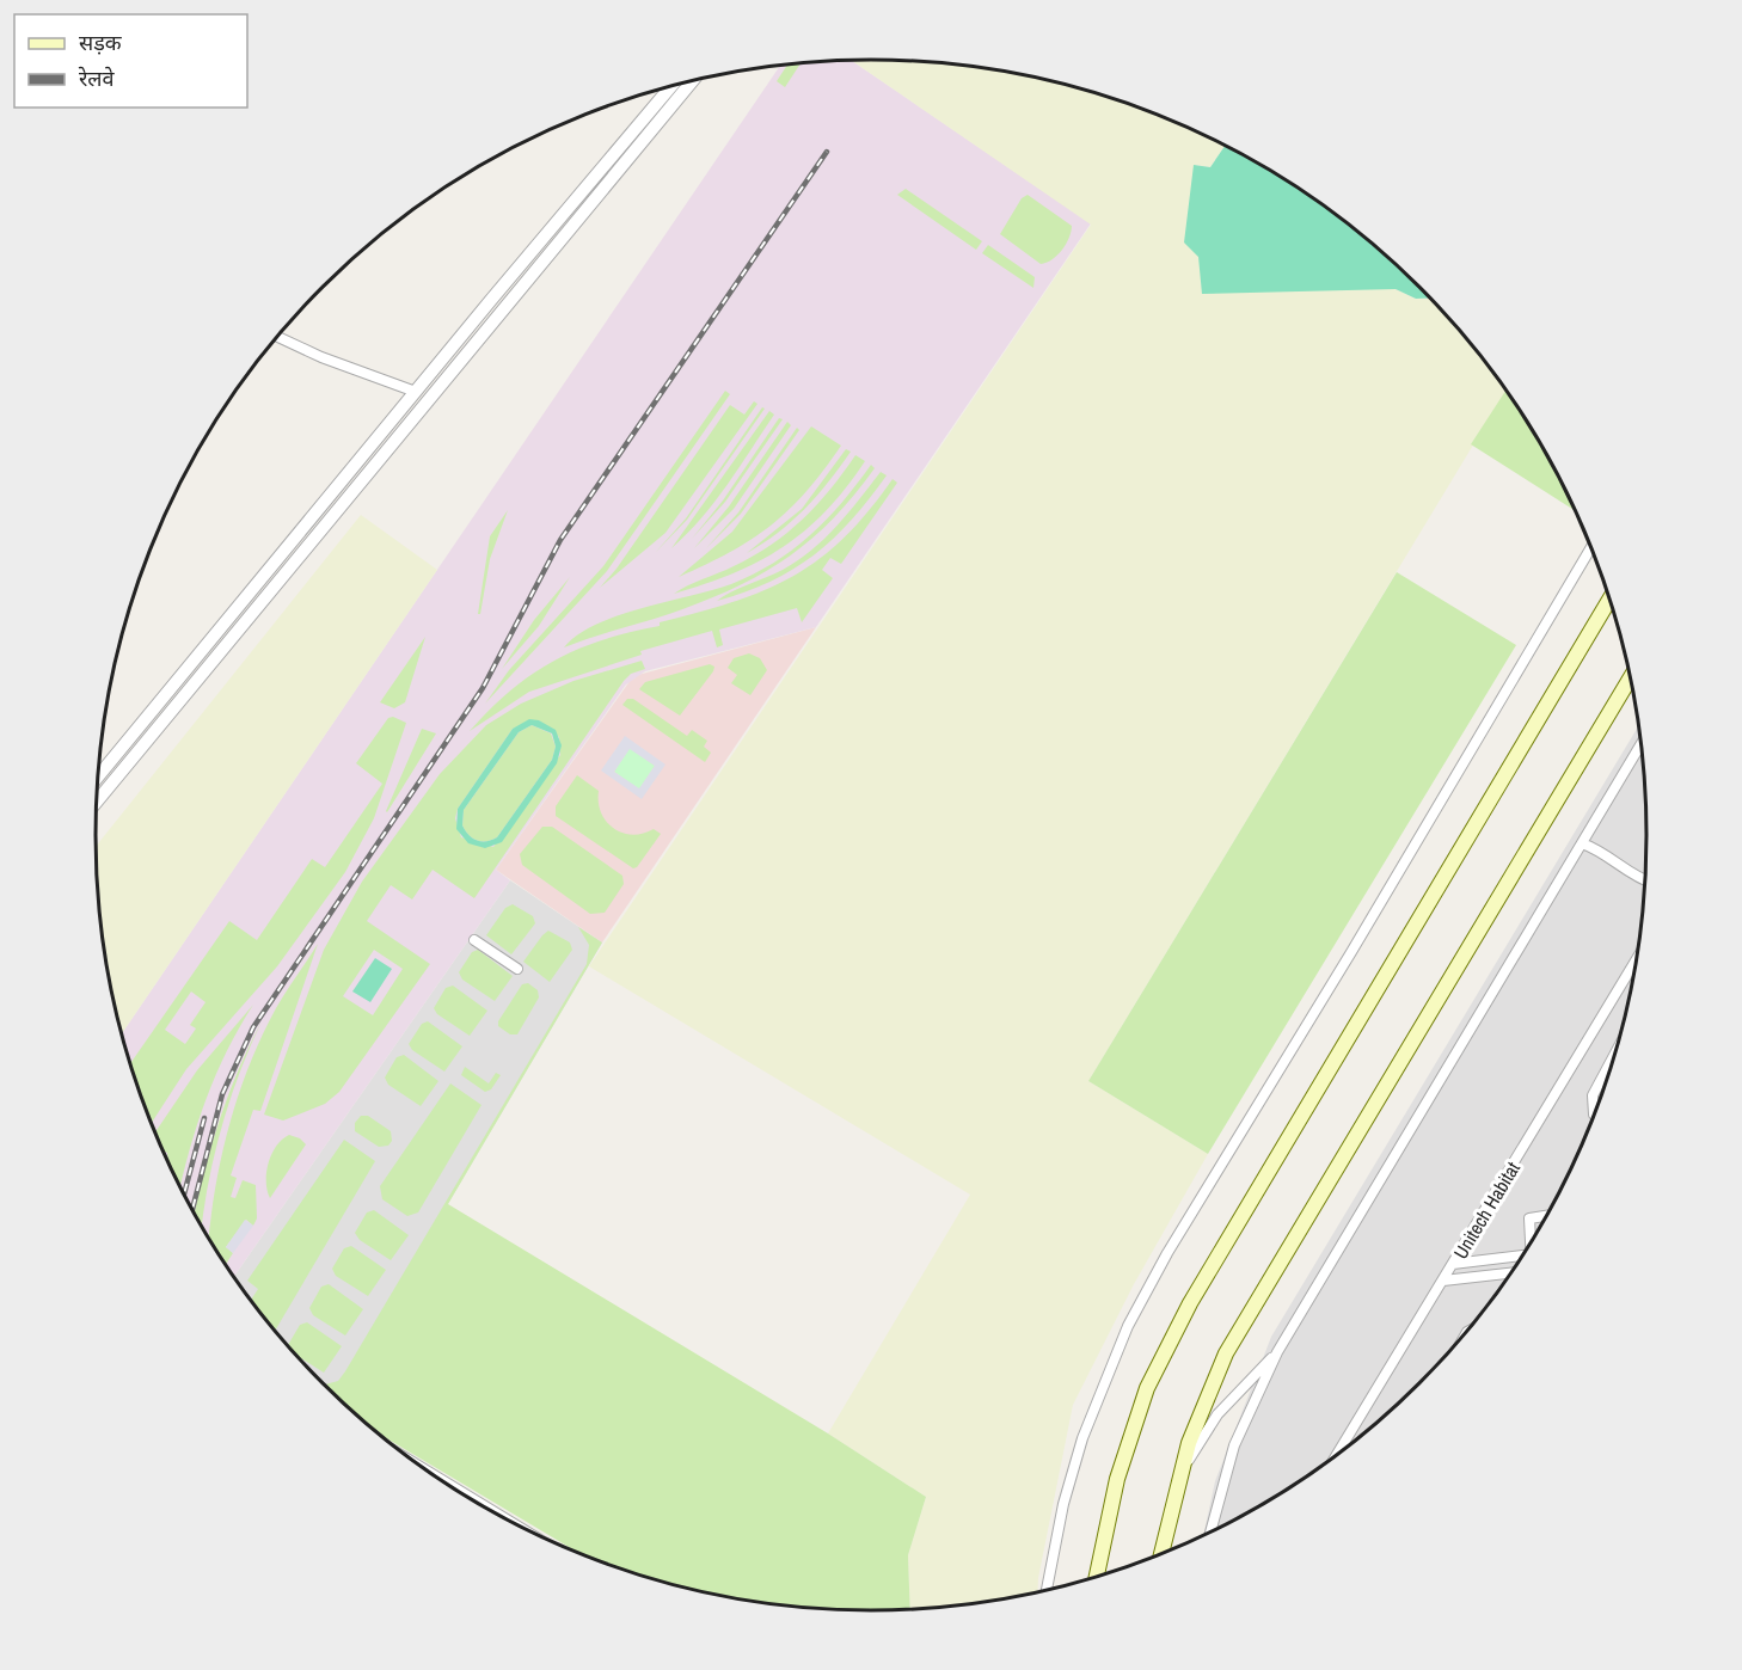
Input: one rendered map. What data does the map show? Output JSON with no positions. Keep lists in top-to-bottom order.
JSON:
{
  "streets": {
    "street": ["Unitech Habitat"]
  },
  "legend": ["सड़क", "रेलवे"]
}
